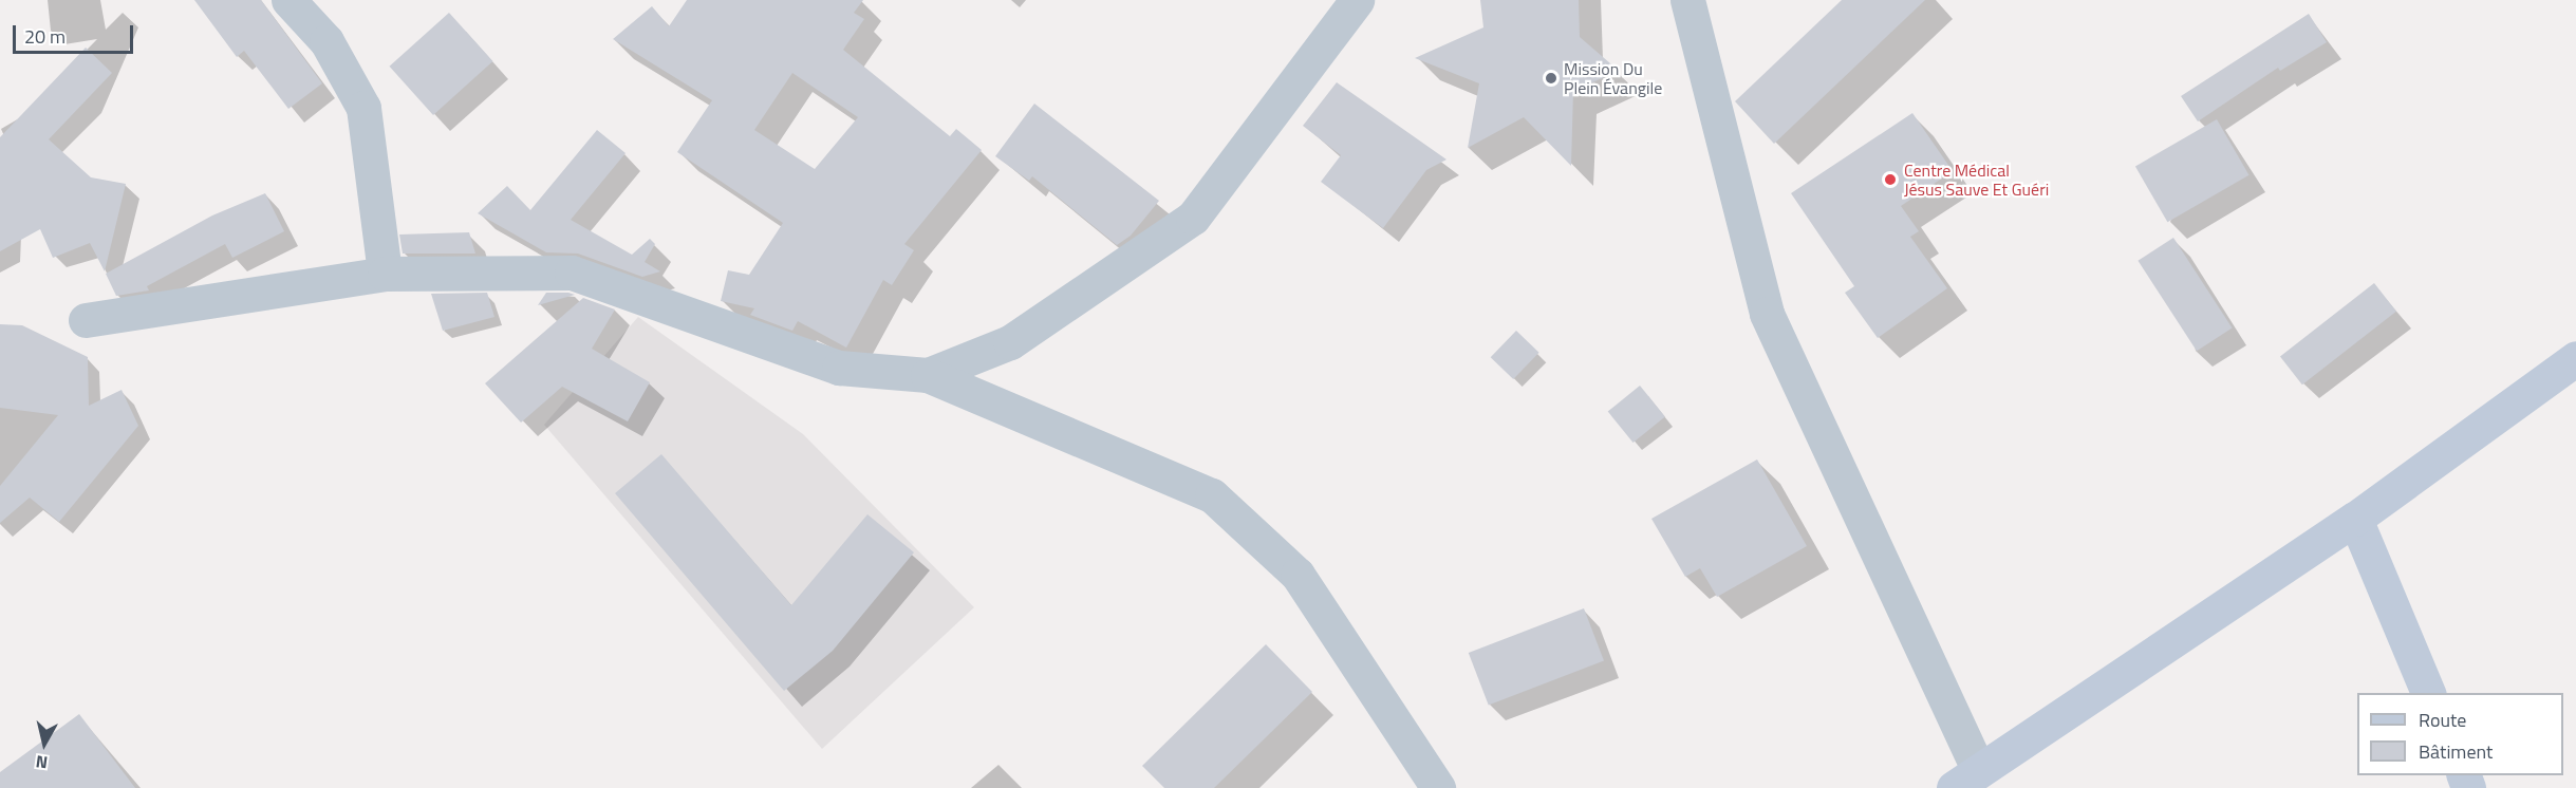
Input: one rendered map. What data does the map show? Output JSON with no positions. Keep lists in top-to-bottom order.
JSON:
{
  "places": ["Mission Du Plein Évangile", "Centre Médical Jésus Sauve Et Guéri"],
  "legend": ["Route", "Bâtiment"],
  "scale_bar": "20 m",
  "north": "bottom"
}
